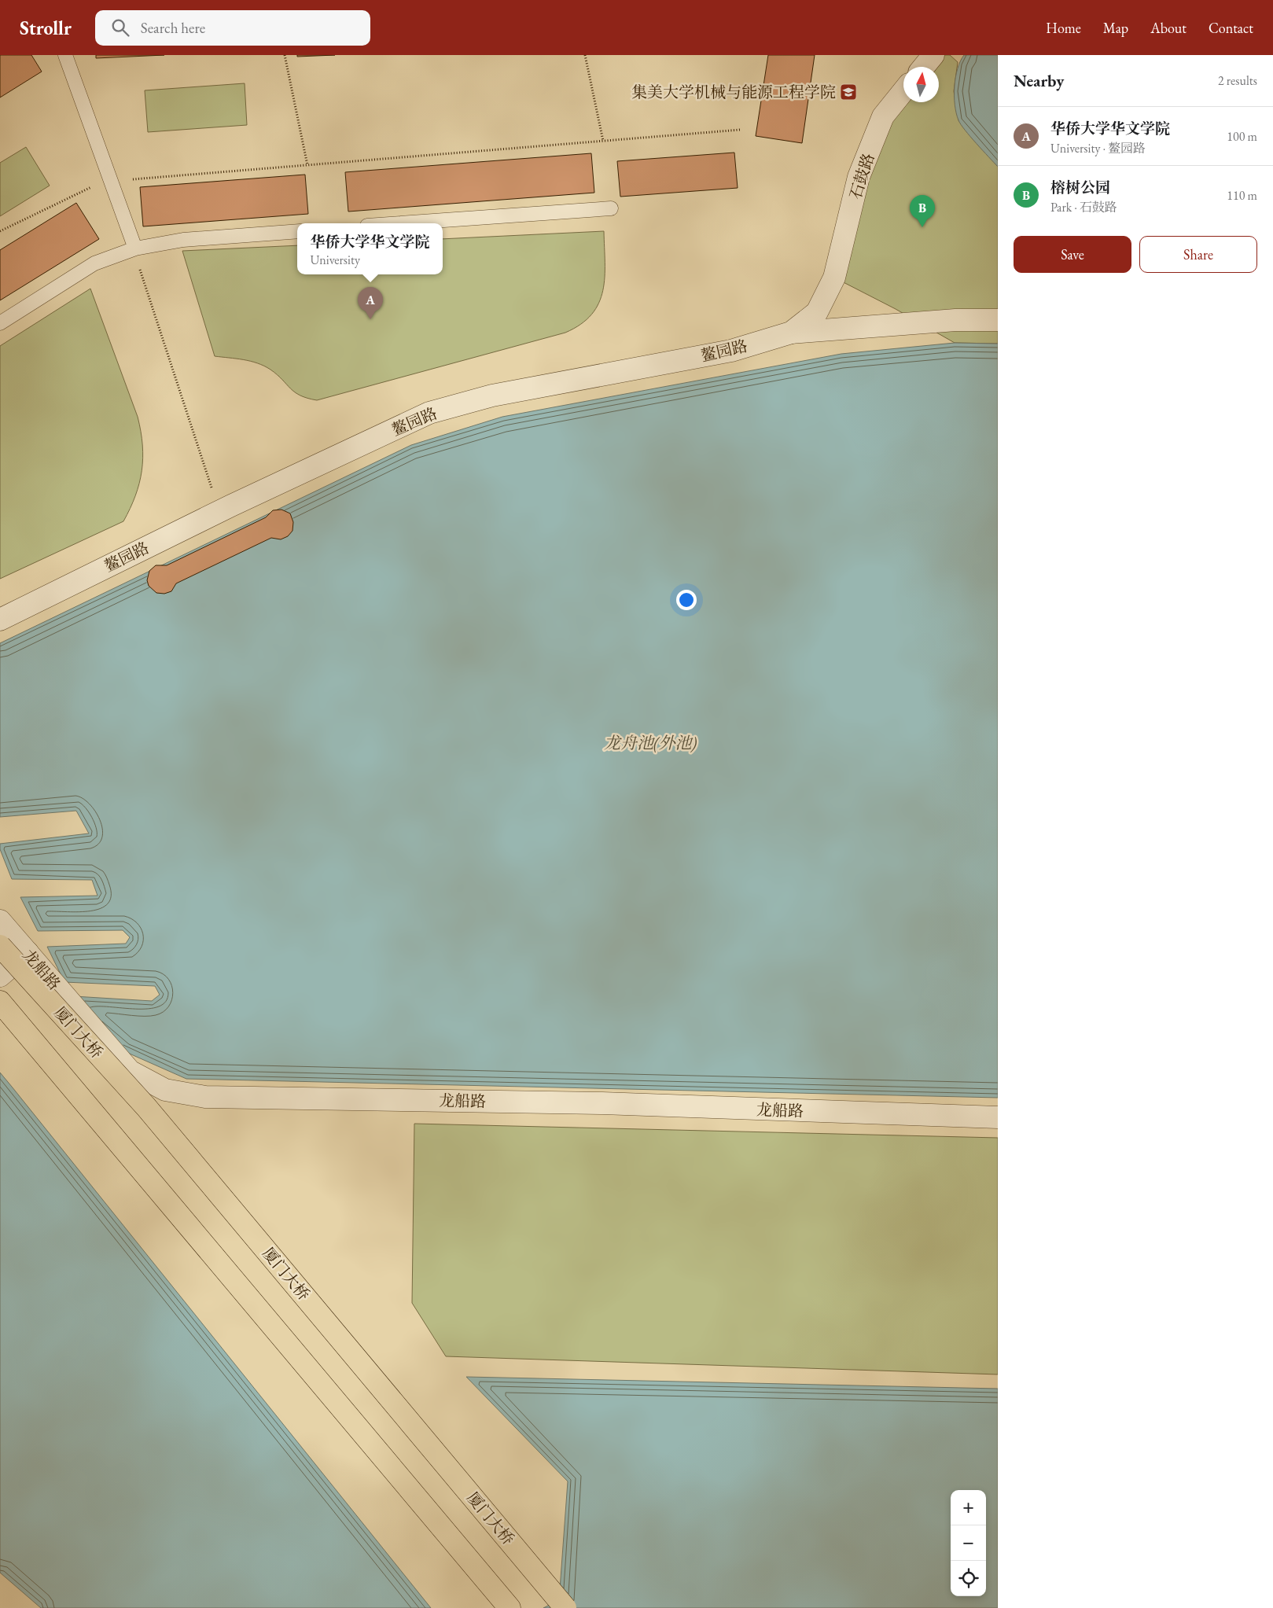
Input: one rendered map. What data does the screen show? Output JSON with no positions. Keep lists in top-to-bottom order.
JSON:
{
  "streets": {
    "main road": ["厦门大桥"],
    "street": ["石鼓路", "鳌园路", "龙船路"]
  },
  "crossings": [
    ["石鼓路", "鳌园路"]
  ],
  "water": ["龙舟池(外池)"],
  "places": {
    "school or university": ["集美大学机械与能源工程学院"]
  },
  "north": "top",
  "page": {
    "header": "Strollr",
    "search": "Search here",
    "nav": [
      "Home",
      "Map",
      "About",
      "Contact"
    ],
    "heading": ["Nearby", "2 results"],
    "list": [
      {
        "mark": "A",
        "name": "华侨大学华文学院",
        "note": "University · 鳌园路",
        "value": "100 m"
      },
      {
        "mark": "B",
        "name": "榕树公园",
        "note": "Park · 石鼓路",
        "value": "110 m"
      }
    ],
    "pins": ["B", "A"],
    "popup": ["华侨大学华文学院", "University"],
    "buttons": ["Save", "Share"],
    "map_buttons": ["+", "−"]
  }
}
